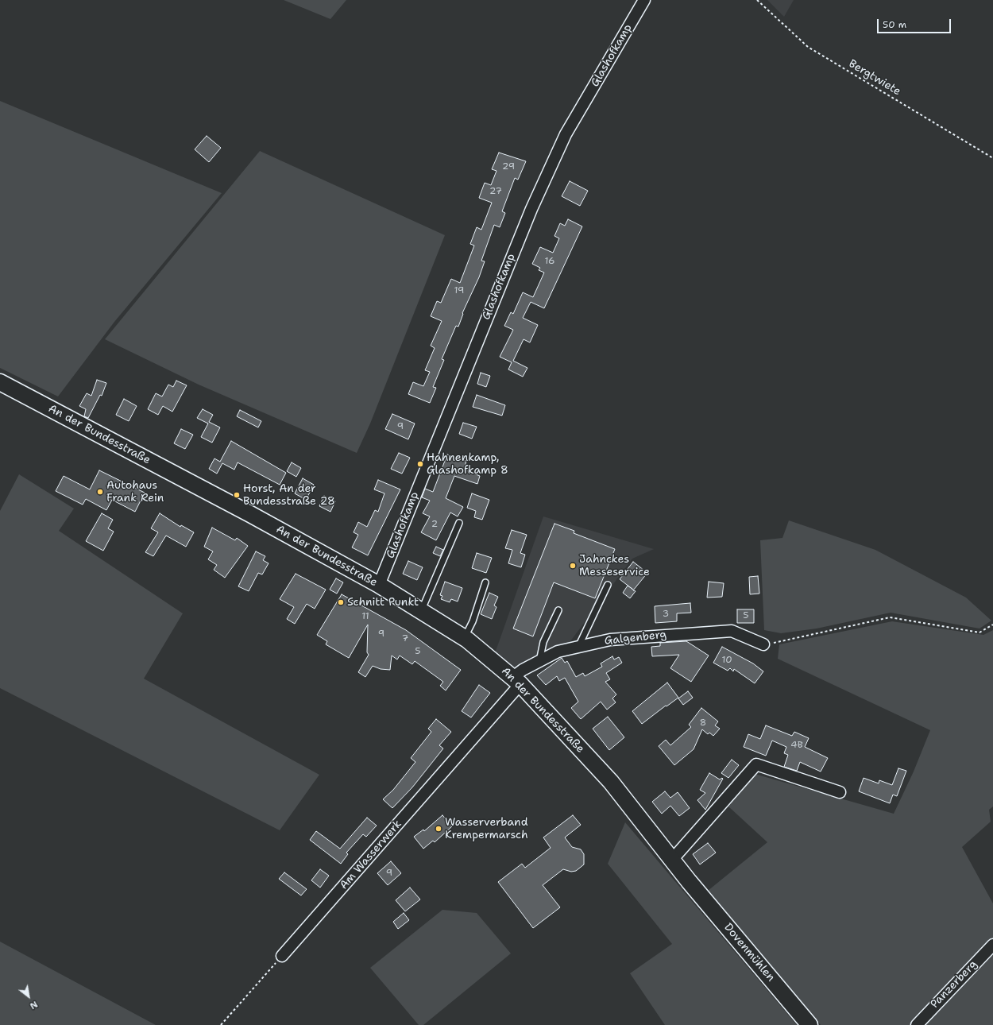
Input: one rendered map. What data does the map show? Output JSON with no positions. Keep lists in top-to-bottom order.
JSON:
{
  "streets": {
    "main road": ["An der Bundesstraße", "Dovenmühlen"],
    "street": [
      "Glashofkamp",
      "Galgenberg",
      "Am Wasserwerk",
      "Panzerberg"
    ],
    "path": ["Bergtwiete"]
  },
  "crossings": [
    ["Glashofkamp", "An der Bundesstraße"],
    ["An der Bundesstraße", "Galgenberg"],
    ["An der Bundesstraße", "Am Wasserwerk"],
    ["An der Bundesstraße", "Dovenmühlen"],
    ["Galgenberg", "Am Wasserwerk"]
  ],
  "places": [
    "Hahnenkamp, Glashofkamp 8",
    "Autohaus Frank Rein",
    "Horst, An der Bundesstraße 28",
    "Jahnckes Messeservice",
    "Schnitt Punkt",
    "Wasserverband Krempermarsch"
  ],
  "house_numbers": [
    "29",
    "27",
    "16",
    "19",
    "9",
    "2",
    "3",
    "5",
    "11",
    "9",
    "7",
    "5",
    "10",
    "8",
    "4B",
    "9"
  ],
  "scale_bar": "50 m",
  "north": "bottom right"
}
